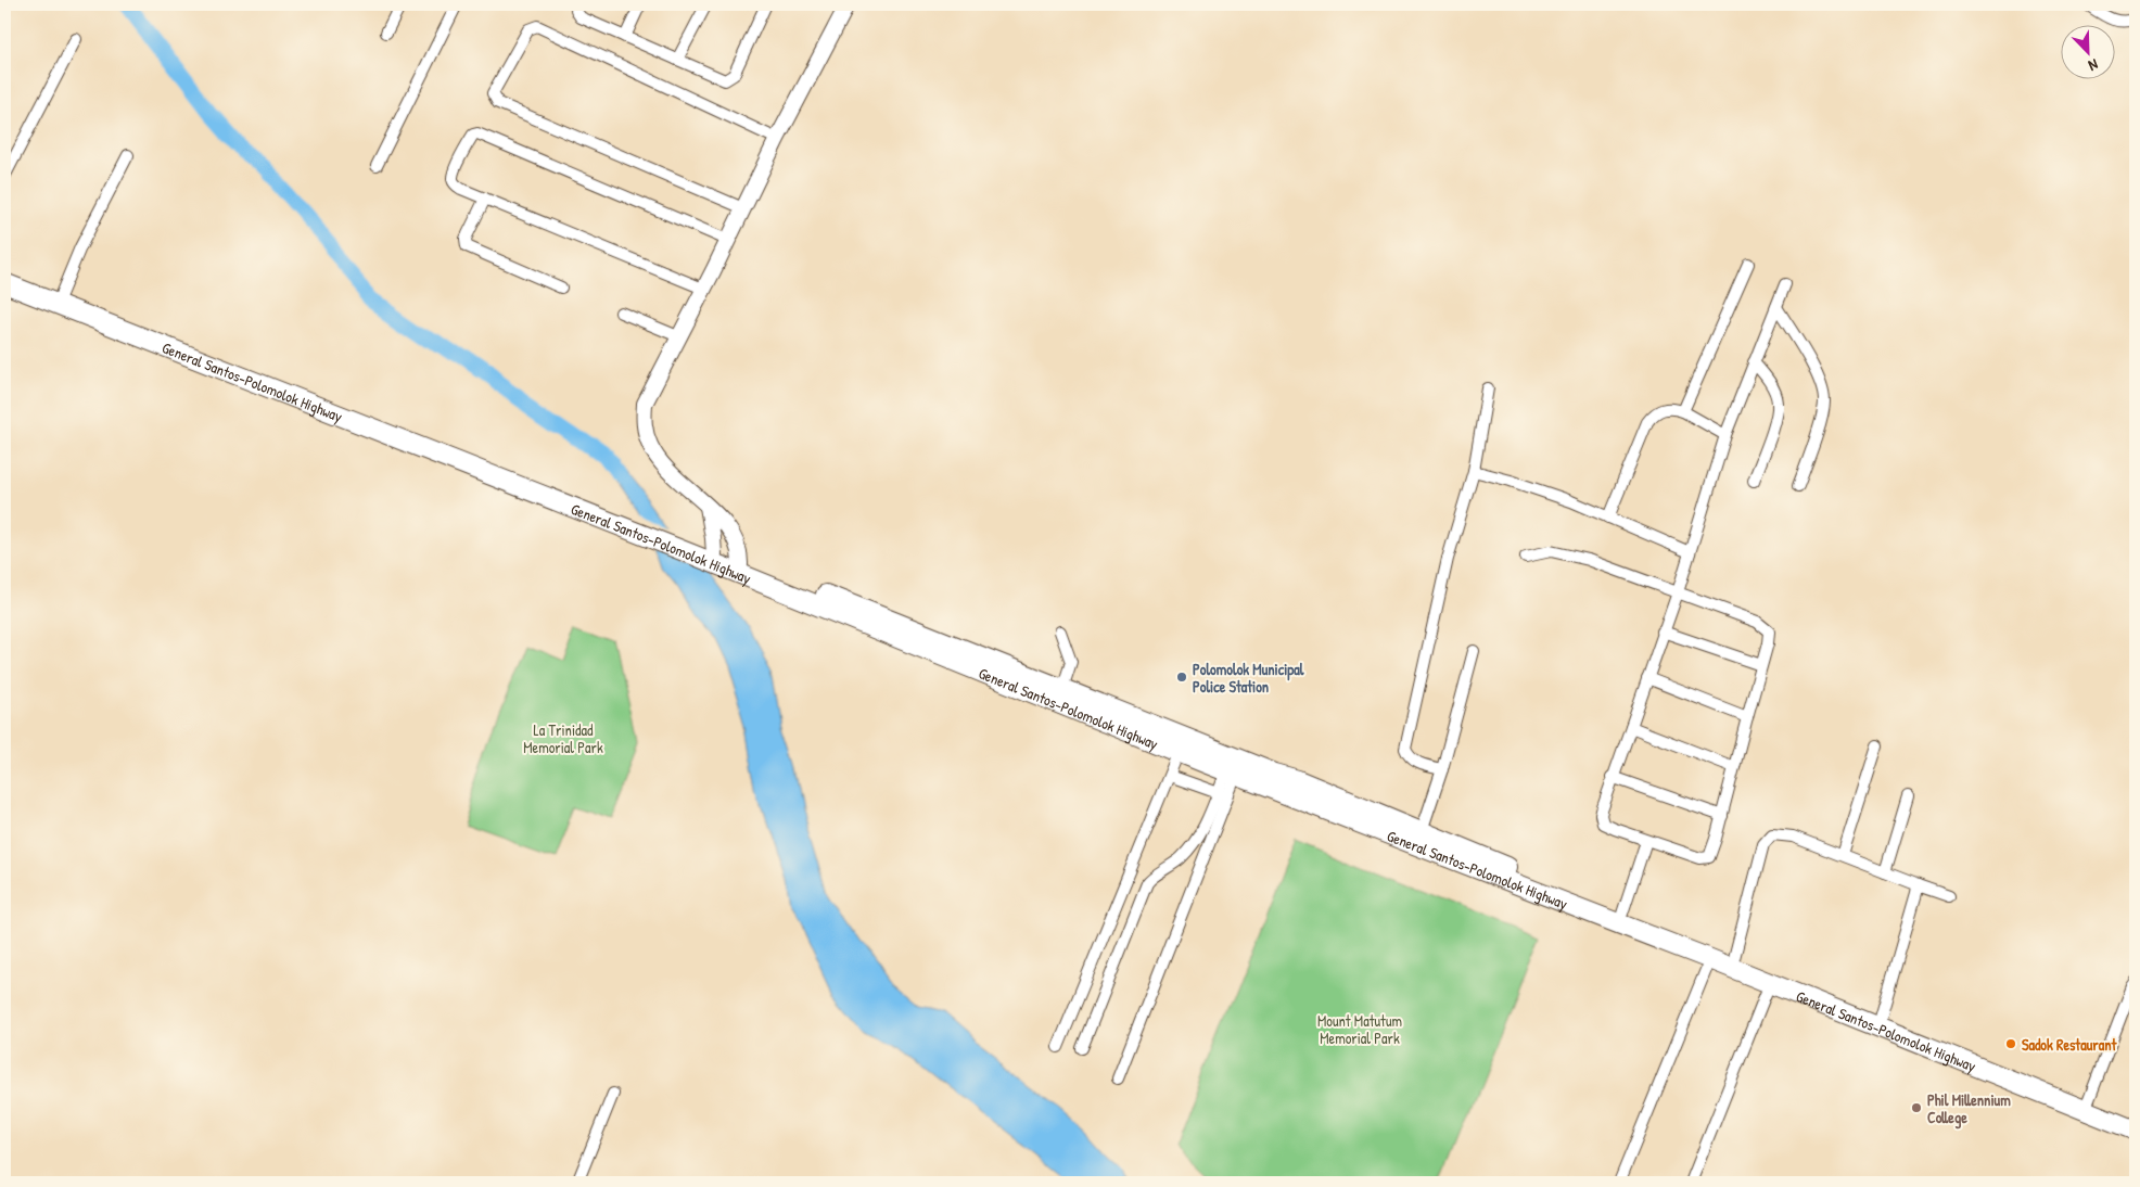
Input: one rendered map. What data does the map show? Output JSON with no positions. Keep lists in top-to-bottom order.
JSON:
{
  "streets": {
    "highway": ["General Santos-Polomolok Highway"]
  },
  "parks": ["La Trinidad Memorial Park", "Mount Matutum Memorial Park"],
  "places": ["Polomolok Municipal Police Station", "Sadok Restaurant", "Phil Millennium College"],
  "north": "bottom right"
}
